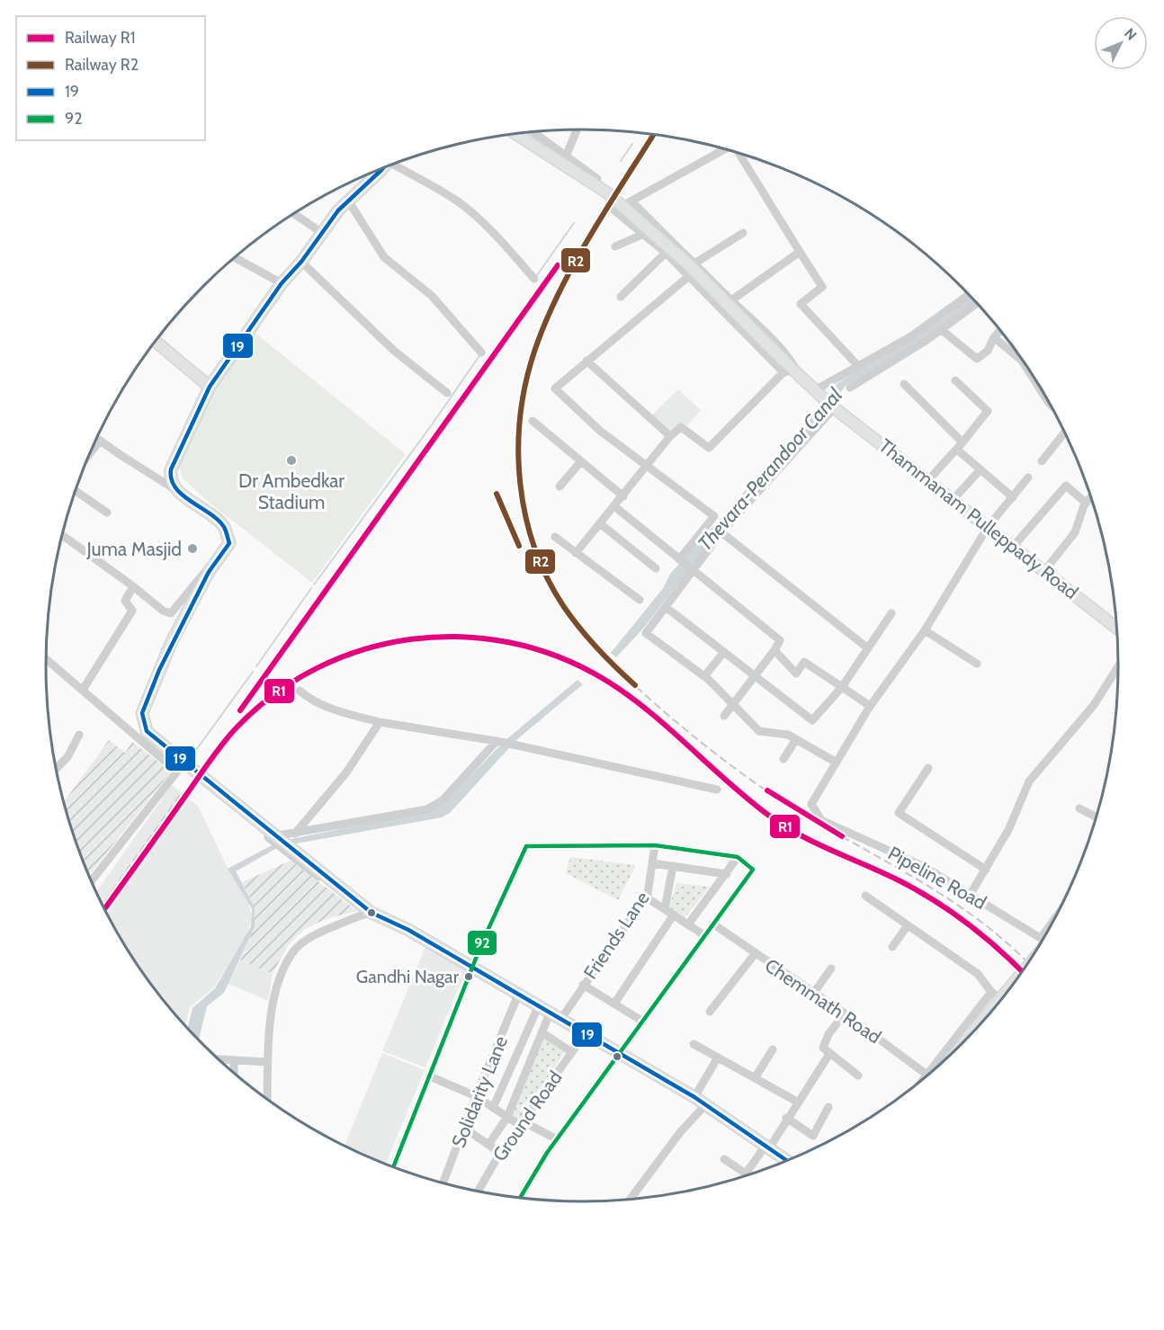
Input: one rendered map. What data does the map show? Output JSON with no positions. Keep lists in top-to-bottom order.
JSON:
{
  "streets": {
    "main road": ["Thammanam Pulleppady Road"],
    "street": [
      "Pipeline Road",
      "Friends Lane",
      "Chemmath Road",
      "Solidarity Lane",
      "Ground Road"
    ]
  },
  "water": ["Thevara-Perandoor Canal"],
  "places": ["Dr Ambedkar Stadium", "Juma Masjid", "Gandhi Nagar"],
  "lines": [
    "rail line R2",
    "transit line 19",
    "rail line R1",
    "transit line 92"
  ],
  "legend": [
    "Railway R1",
    "Railway R2",
    "19",
    "92"
  ],
  "north": "top right"
}
